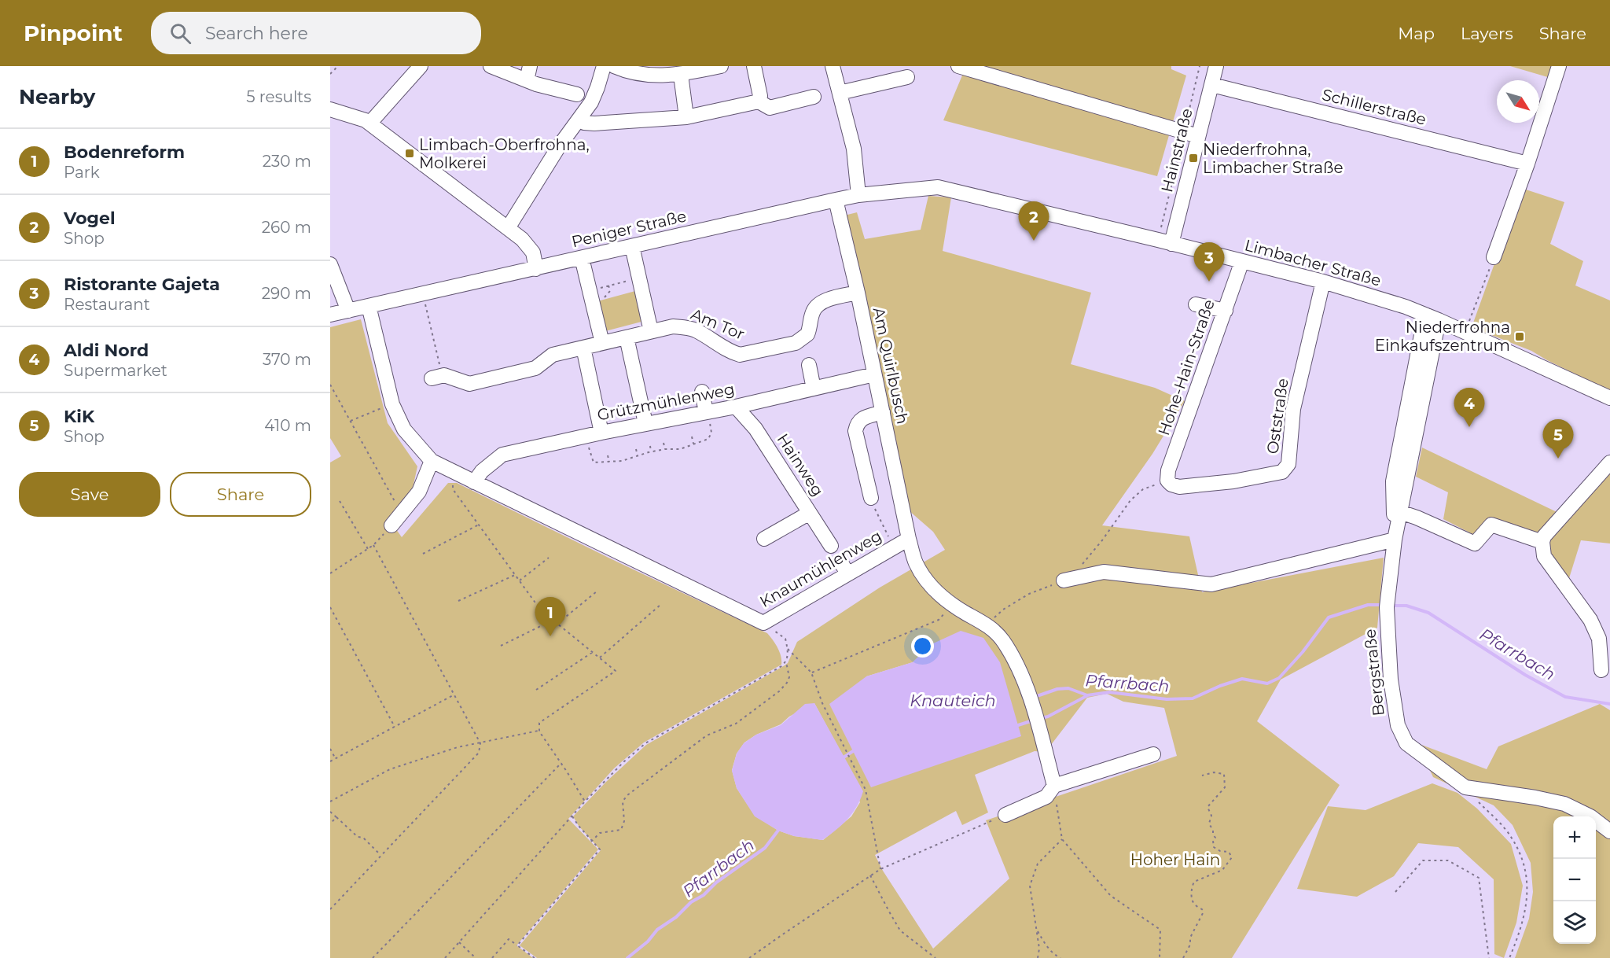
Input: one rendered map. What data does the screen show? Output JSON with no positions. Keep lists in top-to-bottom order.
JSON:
{
  "streets": {
    "street": [
      "Schillerstraße",
      "Hainstraße",
      "Peniger Straße",
      "Limbacher Straße",
      "Am Tor",
      "Am Quirlbusch",
      "Hohe-Hain-Straße",
      "Grützmühlenweg",
      "Oststraße",
      "Hainweg",
      "Knaumühlenweg",
      "Bergstraße"
    ]
  },
  "crossings": [
    ["Schillerstraße", "Hainstraße"],
    ["Hainstraße", "Limbacher Straße"],
    ["Peniger Straße", "Limbacher Straße"],
    ["Peniger Straße", "Am Quirlbusch"],
    ["Peniger Straße", "Knaumühlenweg"],
    ["Limbacher Straße", "Hohe-Hain-Straße"],
    ["Limbacher Straße", "Oststraße"],
    ["Limbacher Straße", "Bergstraße"],
    ["Am Tor", "Am Quirlbusch"],
    ["Am Quirlbusch", "Grützmühlenweg"],
    ["Am Quirlbusch", "Knaumühlenweg"],
    ["Hohe-Hain-Straße", "Oststraße"],
    ["Grützmühlenweg", "Hainweg"],
    ["Grützmühlenweg", "Knaumühlenweg"]
  ],
  "water": ["Pfarrbach", "Knauteich"],
  "parks": ["Hoher Hain"],
  "places": {
    "transit": ["Limbach-Oberfrohna, Molkerei", "Niederfrohna, Limbacher Straße", "Niederfrohna Einkaufszentrum"]
  },
  "north": "bottom right",
  "page": {
    "header": "Pinpoint",
    "search": "Search here",
    "nav": ["Map", "Layers", "Share"],
    "heading": ["Nearby", "5 results"],
    "list": [
      {
        "mark": "1",
        "name": "Bodenreform",
        "note": "Park",
        "value": "230 m"
      },
      {
        "mark": "2",
        "name": "Vogel",
        "note": "Shop",
        "value": "260 m"
      },
      {
        "mark": "3",
        "name": "Ristorante Gajeta",
        "note": "Restaurant",
        "value": "290 m"
      },
      {
        "mark": "4",
        "name": "Aldi Nord",
        "note": "Supermarket",
        "value": "370 m"
      },
      {
        "mark": "5",
        "name": "KiK",
        "note": "Shop",
        "value": "410 m"
      }
    ],
    "pins": [
      "2",
      "3",
      "4",
      "5",
      "1"
    ],
    "buttons": ["Save", "Share"],
    "map_buttons": ["+", "−"]
  }
}
